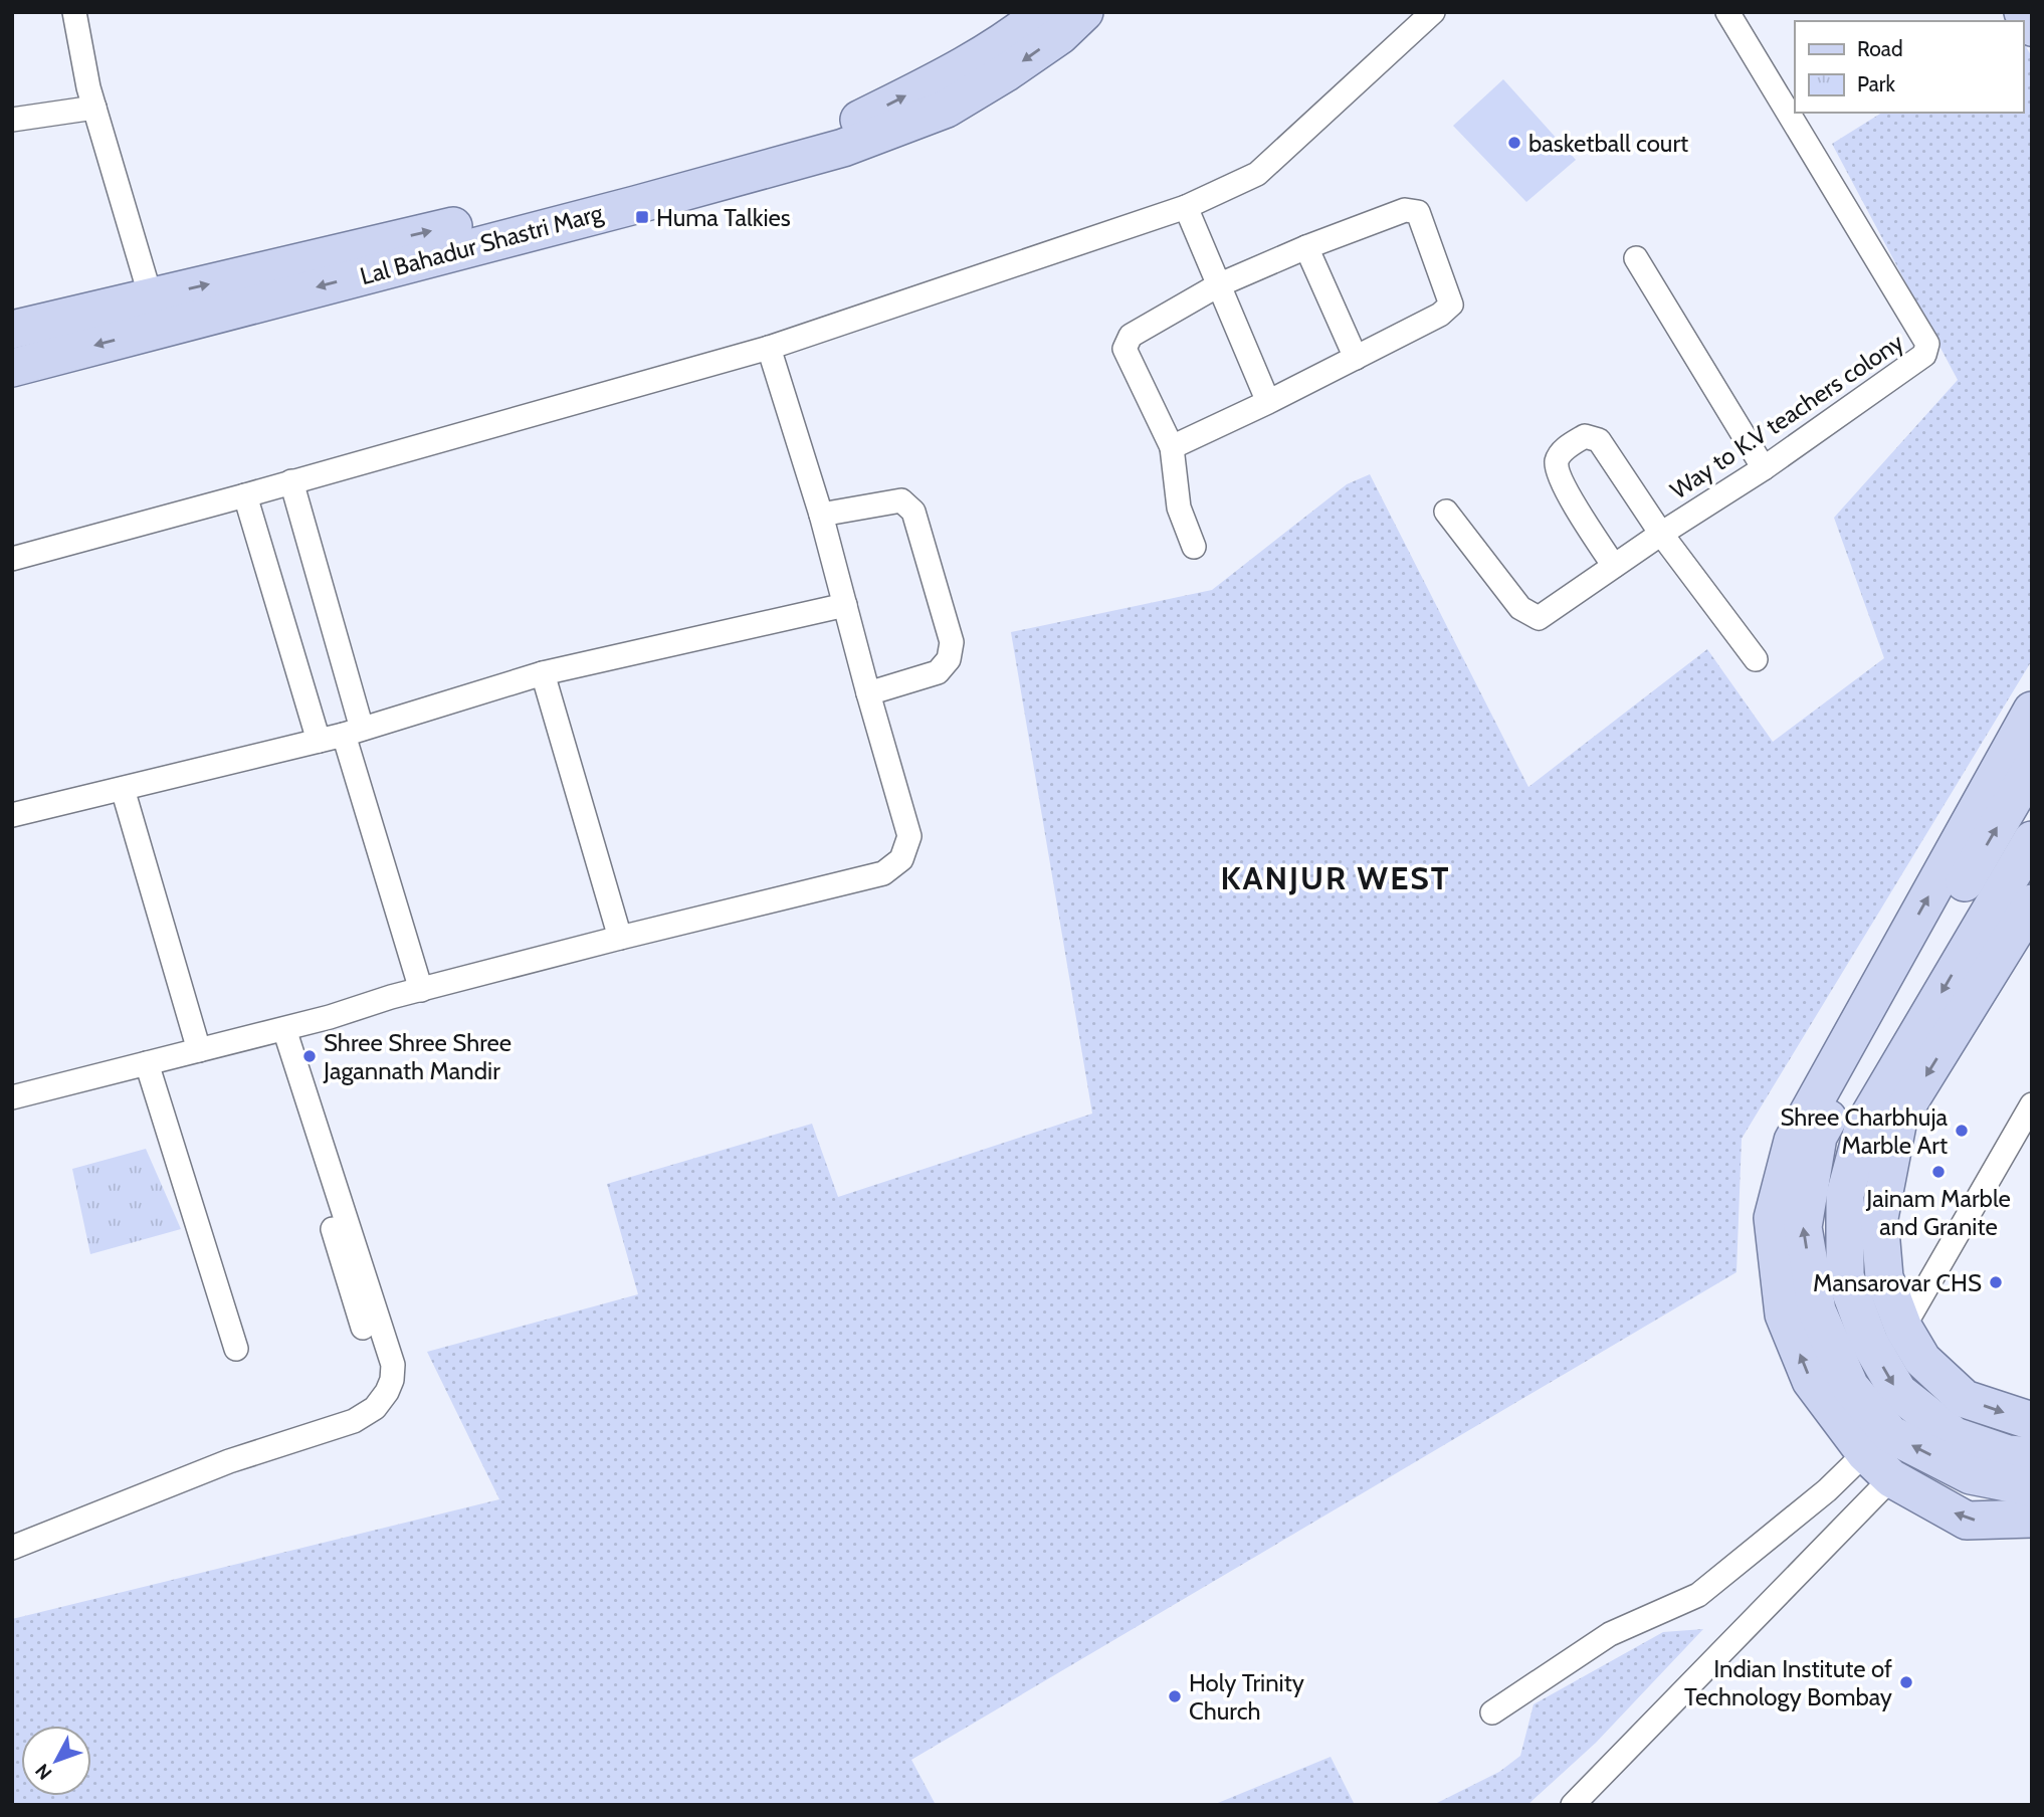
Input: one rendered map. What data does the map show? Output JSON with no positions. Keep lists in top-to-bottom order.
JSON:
{
  "streets": {
    "main road": ["Lal Bahadur Shastri Marg"],
    "street": ["Way to K.V teachers colony"]
  },
  "districts": ["KANJUR WEST"],
  "places": {
    "other": [
      "basketball court",
      "Shree Shree Shree Jagannath Mandir",
      "Shree Charbhuja Marble Art",
      "Jainam Marble and Granite",
      "Mansarovar CHS",
      "Indian Institute of Technology Bombay",
      "Holy Trinity Church"
    ],
    "transit": ["Huma Talkies"]
  },
  "legend": ["Road", "Park"],
  "north": "bottom left"
}
